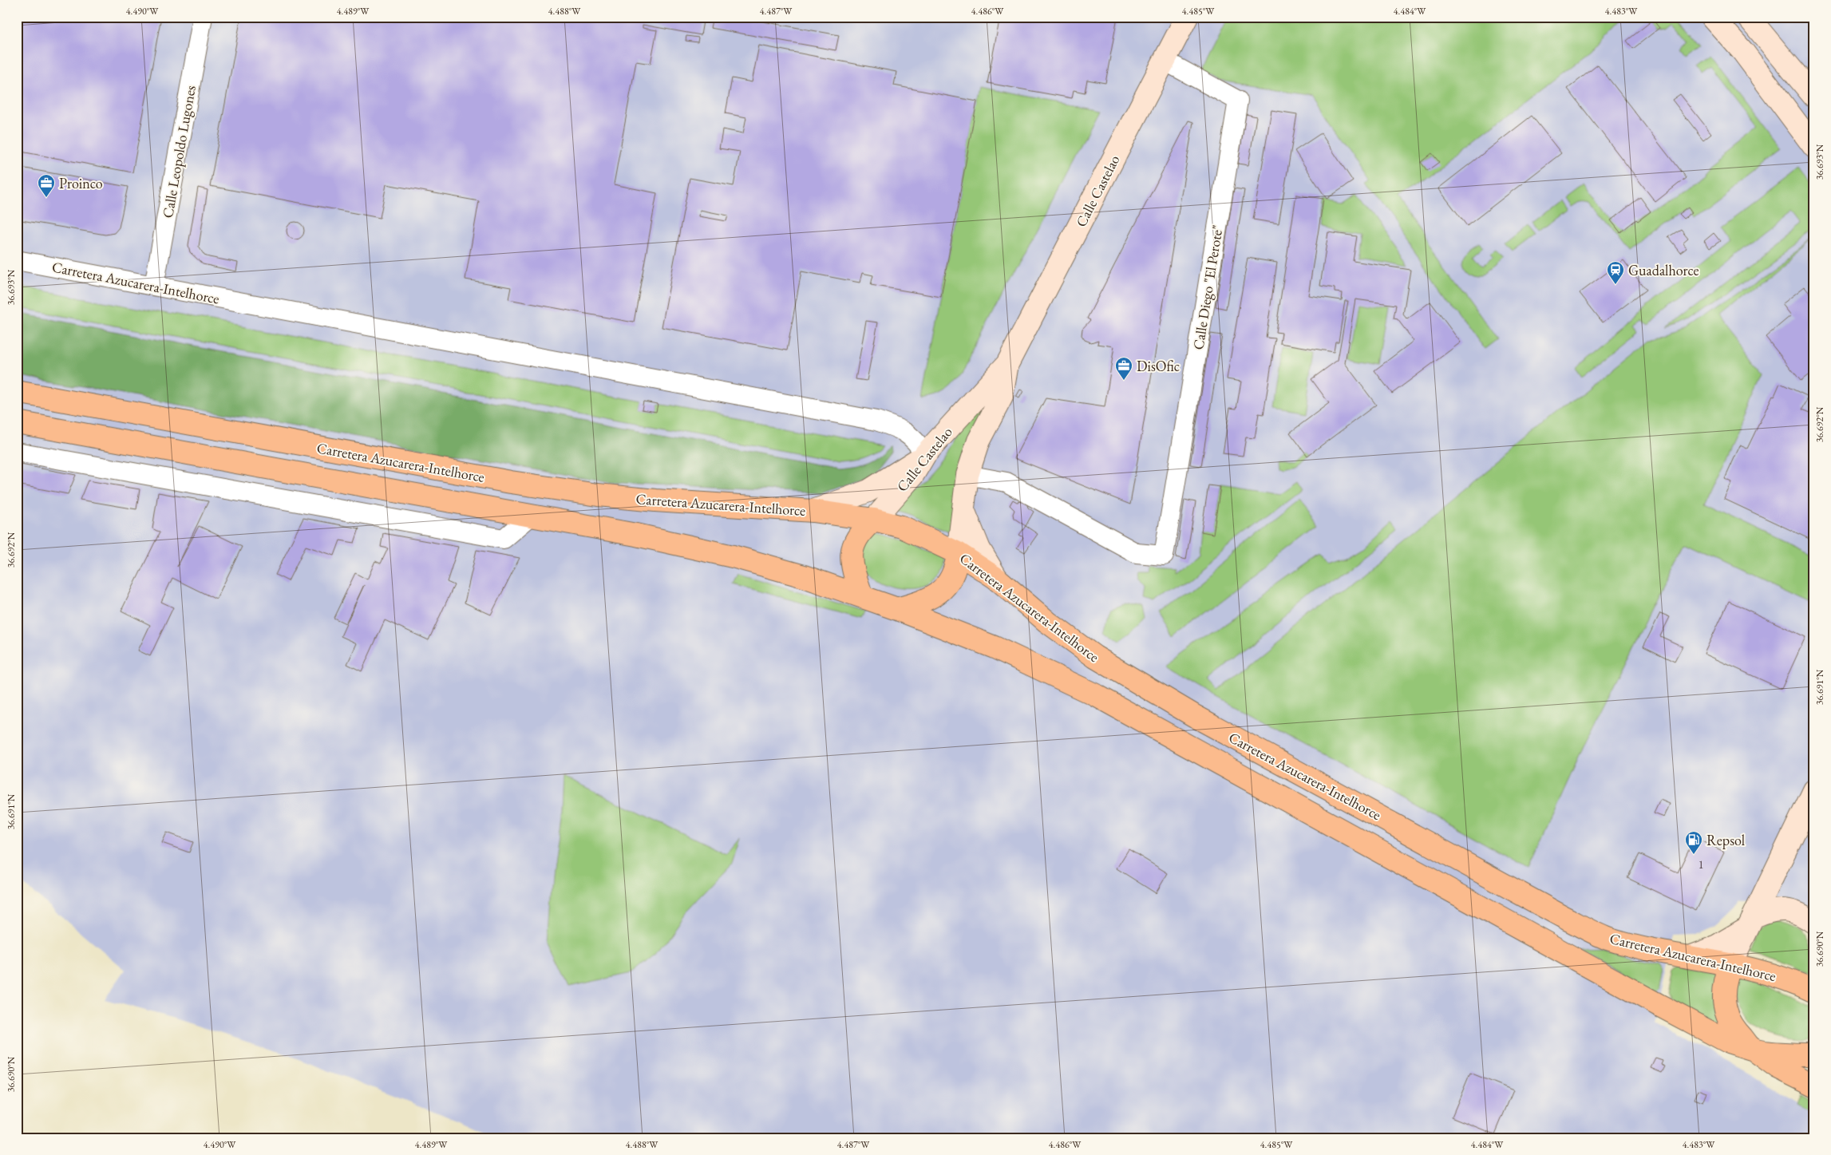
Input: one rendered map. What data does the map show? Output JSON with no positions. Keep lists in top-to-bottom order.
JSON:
{
  "streets": {
    "main road": ["Calle Castelao", "Carretera Azucarera-Intelhorce"],
    "street": ["Calle Leopoldo Lugones", "Calle Diego \"El Perote\""]
  },
  "crossings": [
    ["Calle Leopoldo Lugones", "Carretera Azucarera-Intelhorce"],
    ["Calle Castelao", "Carretera Azucarera-Intelhorce"],
    ["Calle Castelao", "Calle Diego \"El Perote\""]
  ],
  "places": {
    "office": ["Proinco", "DisOfic"],
    "station": ["Guadalhorce"],
    "fuel station": ["Repsol"]
  },
  "house_numbers": ["1"],
  "coordinates": [
    "4.490°W",
    "4.489°W",
    "4.488°W",
    "4.487°W",
    "4.486°W",
    "4.485°W",
    "4.484°W",
    "4.483°W",
    "36.693°N",
    "36.692°N",
    "36.691°N",
    "36.690°N"
  ]
}
